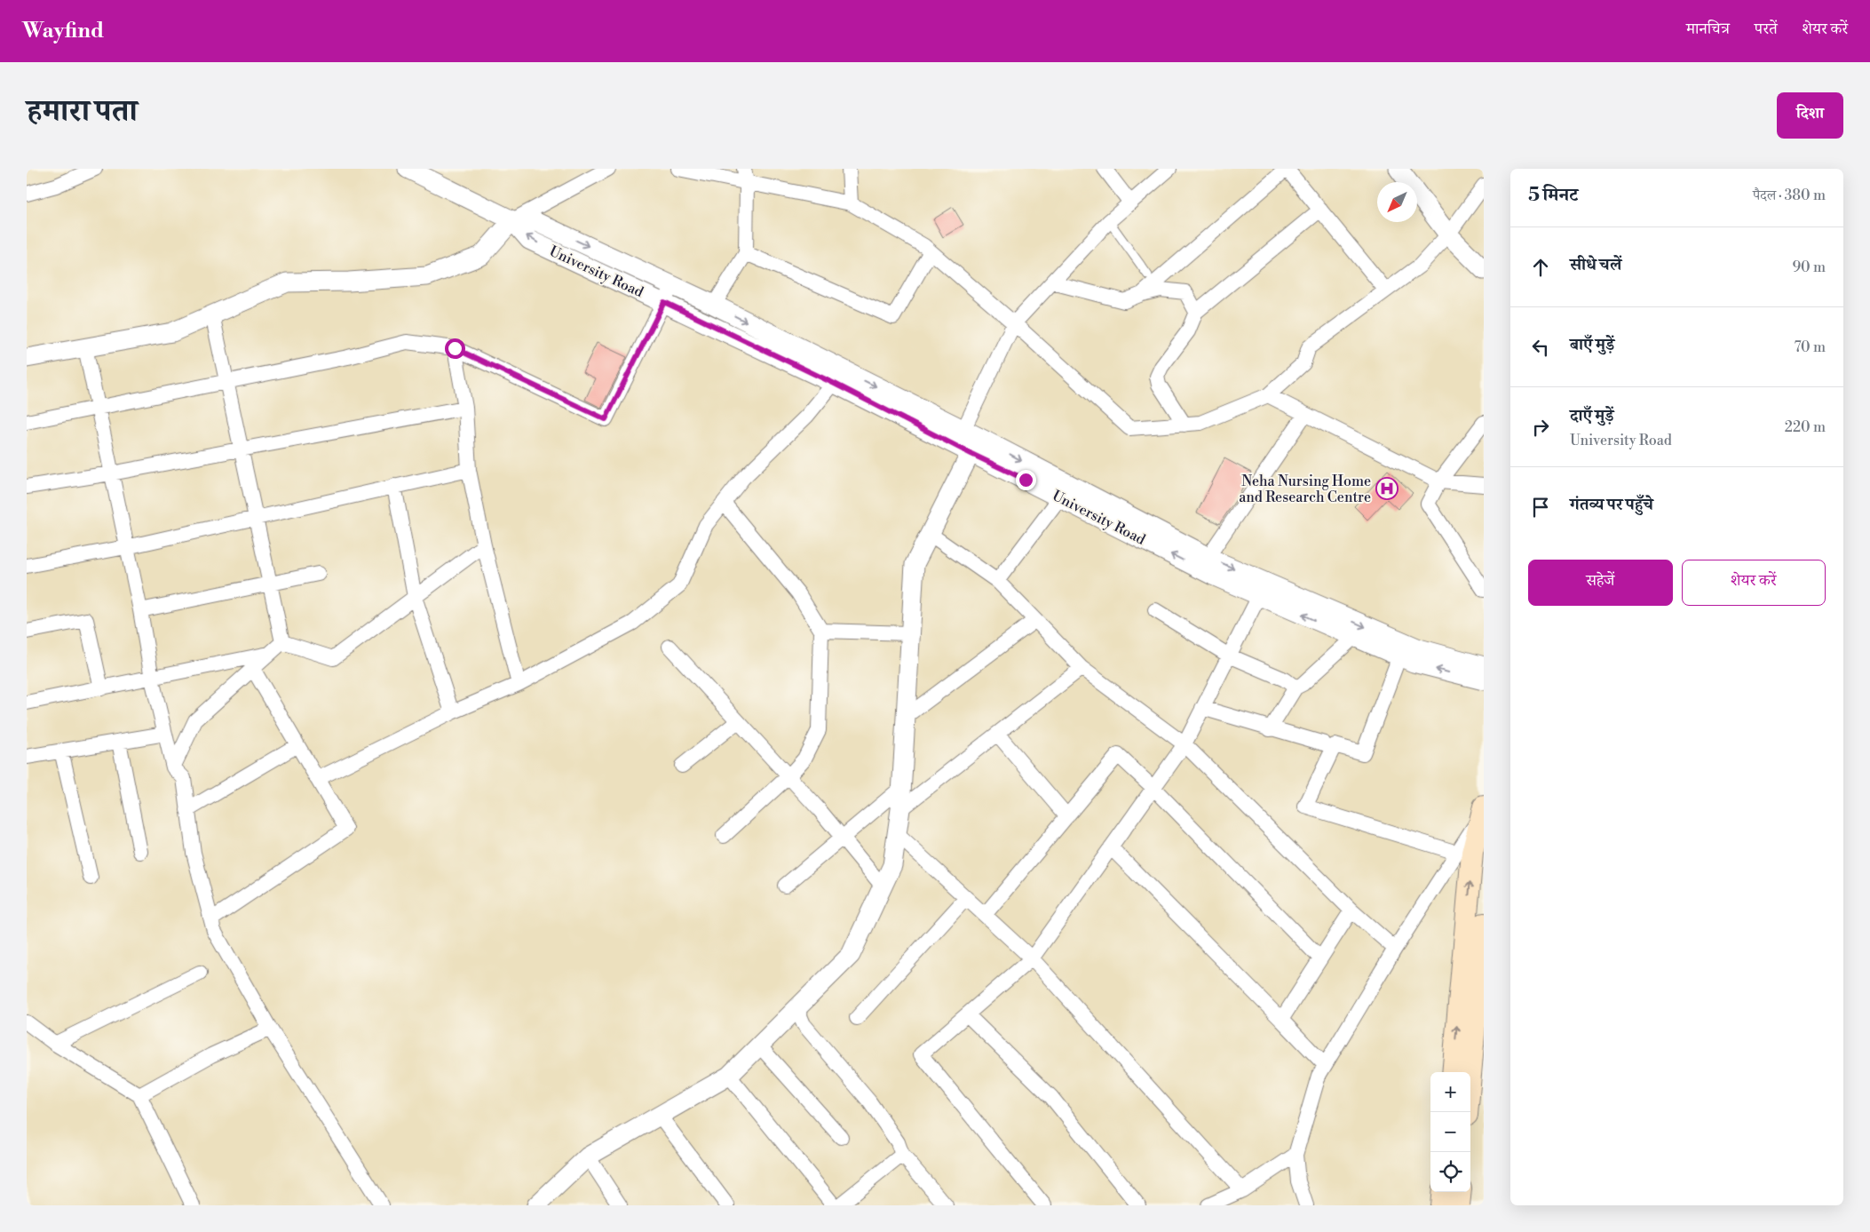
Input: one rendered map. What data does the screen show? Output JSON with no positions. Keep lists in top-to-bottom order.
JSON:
{
  "streets": {
    "street": ["University Road"]
  },
  "places": {
    "hospital": ["Neha Nursing Home and Research Centre"]
  },
  "north": "bottom left",
  "page": {
    "header": "Wayfind",
    "nav": ["मानचित्र", "परतें", "शेयर करें"],
    "title": "हमारा पता",
    "buttons": [
      "दिशा",
      ["सहेजें", "शेयर करें"]
    ],
    "heading": ["5 मिनट", "पैदल · 380 m"],
    "list": [
      ["सीधे चलें", "90 m"],
      ["बाएँ मुड़ें", "70 m"],
      ["दाएँ मुड़ें", "University Road", "220 m"],
      "गंतव्य पर पहुँचे"
    ],
    "map_buttons": ["+", "−"]
  }
}
